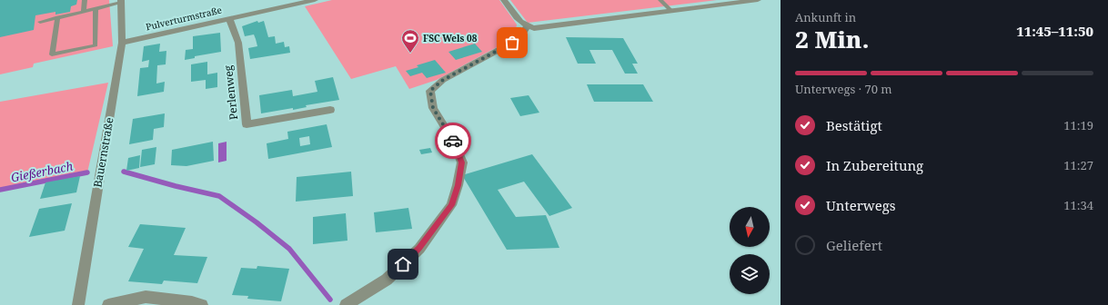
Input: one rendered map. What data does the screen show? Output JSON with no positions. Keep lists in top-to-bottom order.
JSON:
{
  "streets": {
    "street": ["Pulverturmstraße", "Perlenweg", "Bauernstraße"]
  },
  "crossings": [
    ["Pulverturmstraße", "Perlenweg"],
    ["Pulverturmstraße", "Bauernstraße"]
  ],
  "water": ["Gießerbach"],
  "places": {
    "sports": ["FSC Wels 08"]
  },
  "north": "bottom",
  "page": {
    "heading": ["2 Min.", "Ankunft in", "11:45–11:50"],
    "bar": "Unterwegs · 70 m",
    "list": [
      ["Bestätigt", "11:19"],
      ["In Zubereitung", "11:27"],
      ["Unterwegs", "11:34"],
      "Geliefert"
    ]
  }
}
